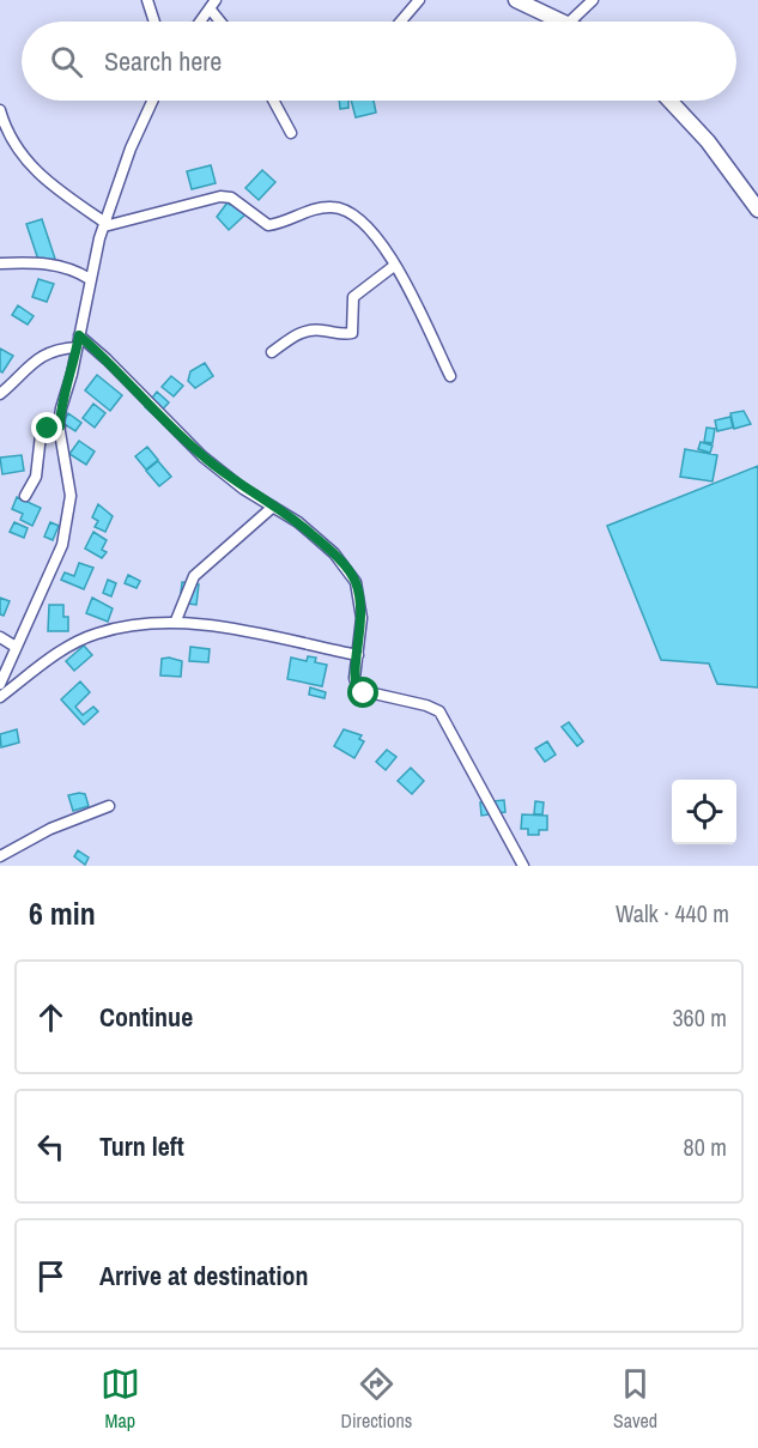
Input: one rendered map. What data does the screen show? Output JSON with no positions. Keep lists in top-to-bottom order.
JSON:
{
  "page": {
    "search": "Search here",
    "heading": ["6 min", "Walk · 440 m"],
    "list": [
      ["Continue", "360 m"],
      ["Turn left", "80 m"],
      "Arrive at destination"
    ],
    "nav": ["Map", "Directions", "Saved"]
  }
}
